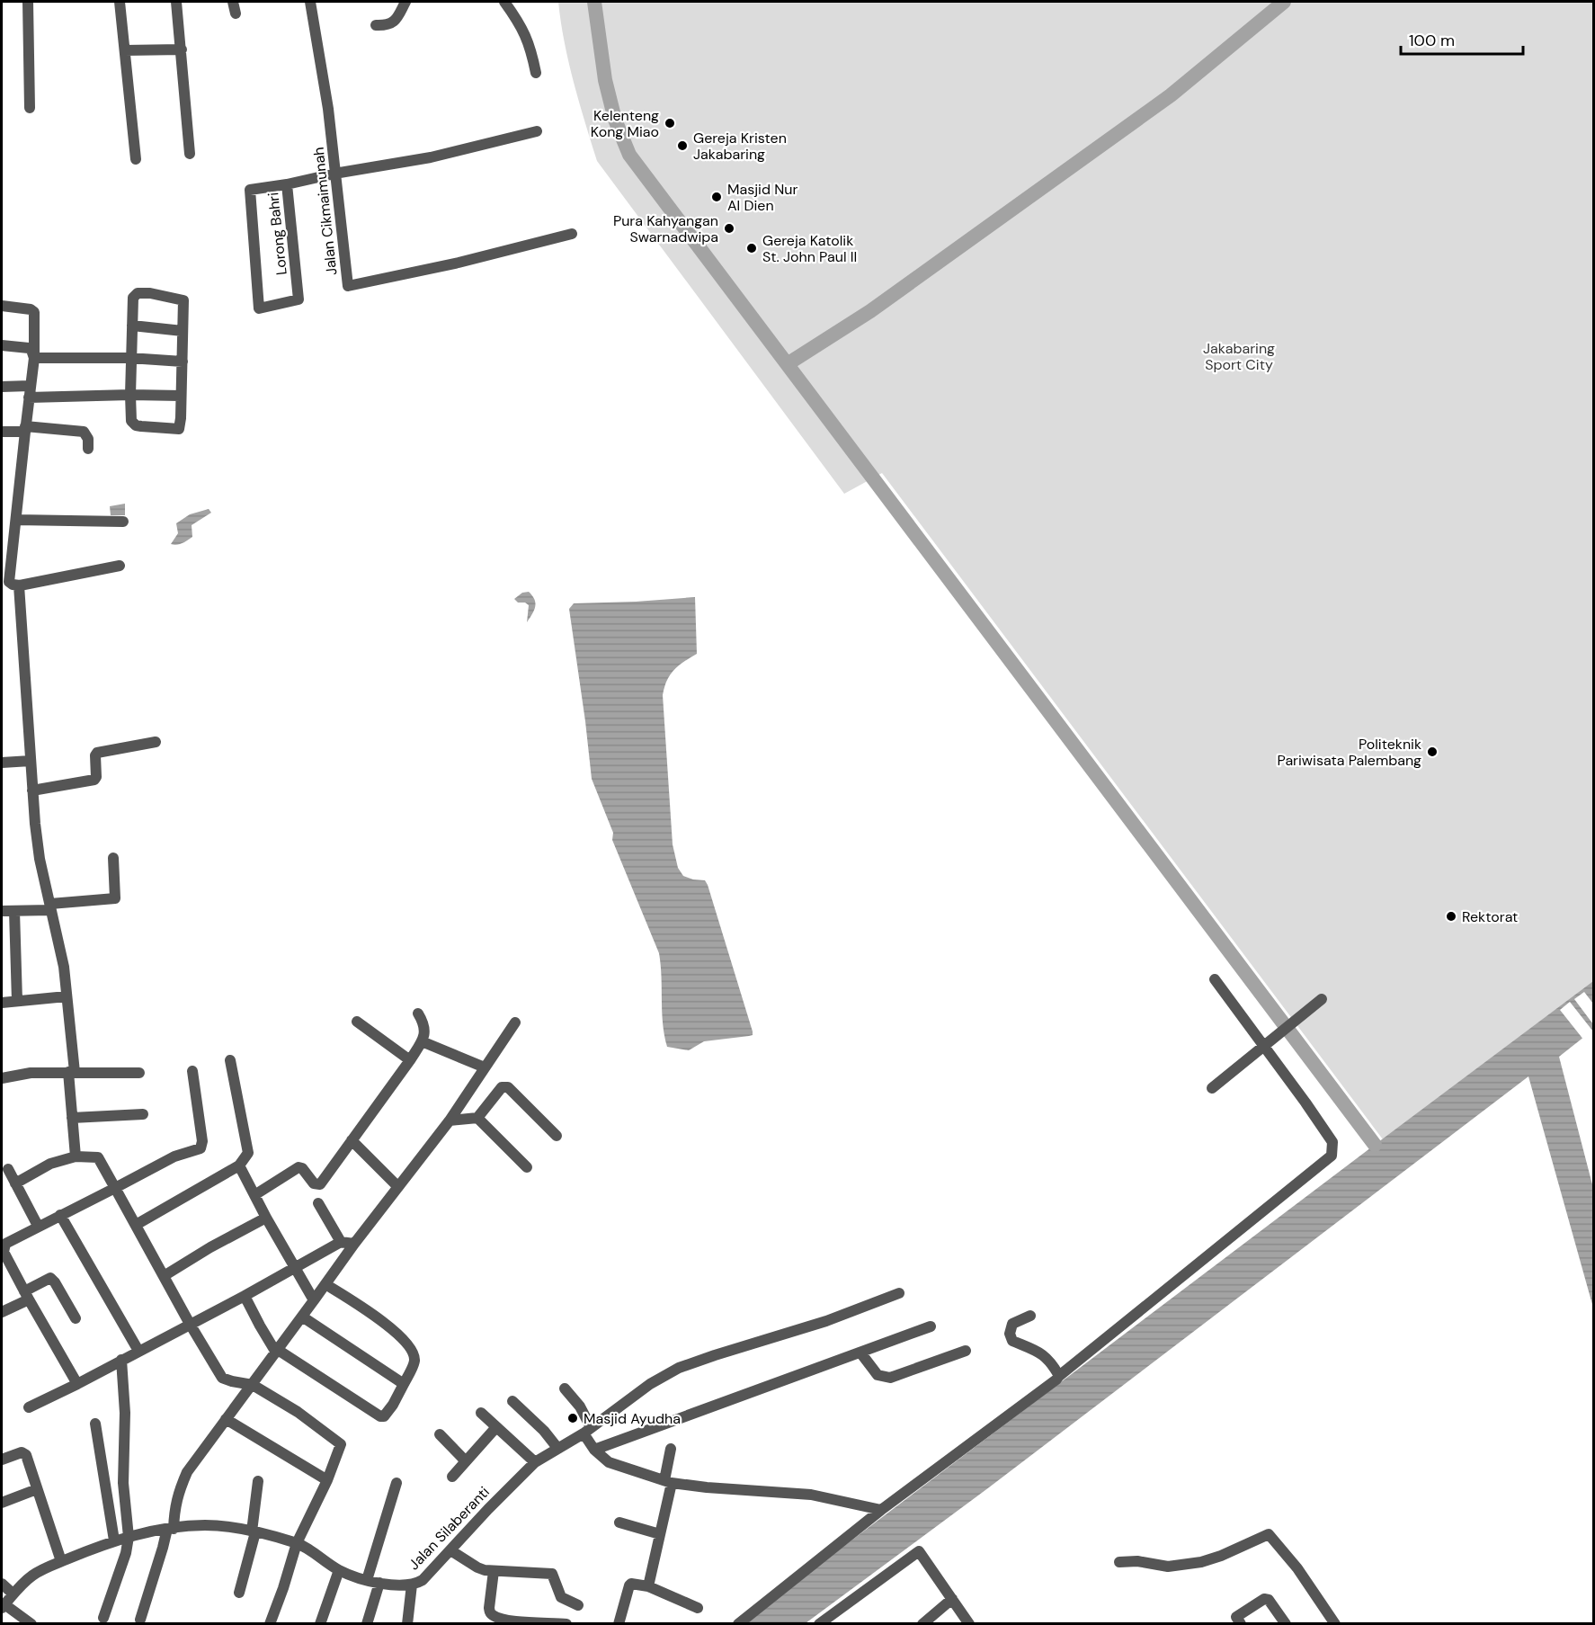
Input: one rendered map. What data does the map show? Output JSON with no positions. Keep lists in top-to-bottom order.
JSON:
{
  "streets": {
    "street": ["Jalan Cikmaimunah", "Lorong Bahri", "Jalan Silaberanti"]
  },
  "parks": ["Jakabaring Sport City"],
  "places": [
    "Kelenteng Kong Miao",
    "Gereja Kristen Jakabaring",
    "Masjid Nur Al Dien",
    "Pura Kahyangan Swarnadwipa",
    "Gereja Katolik St. John Paul II",
    "Politeknik Pariwisata Palembang",
    "Rektorat",
    "Masjid Ayudha"
  ],
  "scale_bar": "100 m"
}
